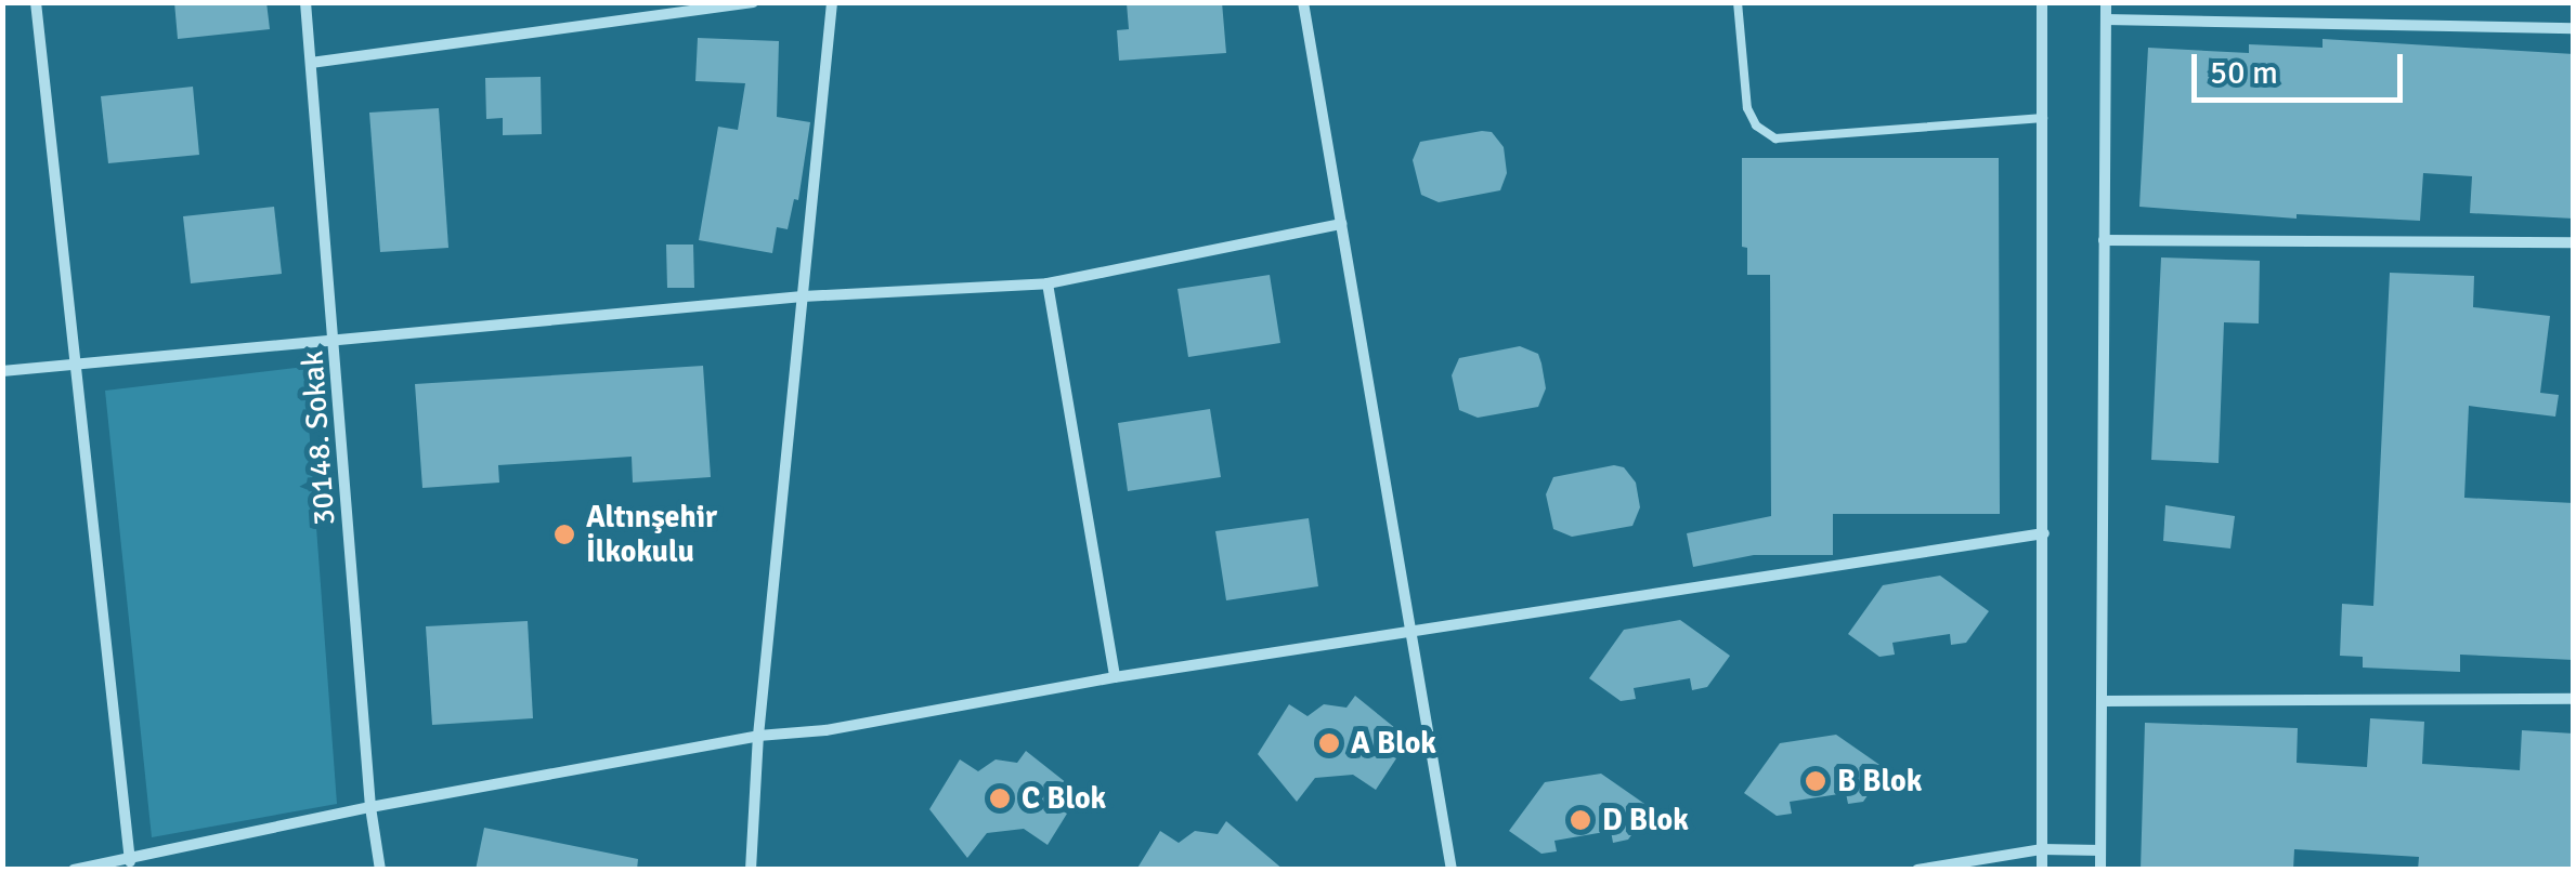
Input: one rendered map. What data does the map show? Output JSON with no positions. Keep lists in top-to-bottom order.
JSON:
{
  "streets": {
    "street": ["30148. Sokak"]
  },
  "places": [
    "Altınşehir İlkokulu",
    "A Blok",
    "B Blok",
    "C Blok",
    "D Blok"
  ],
  "scale_bar": "50 m"
}
